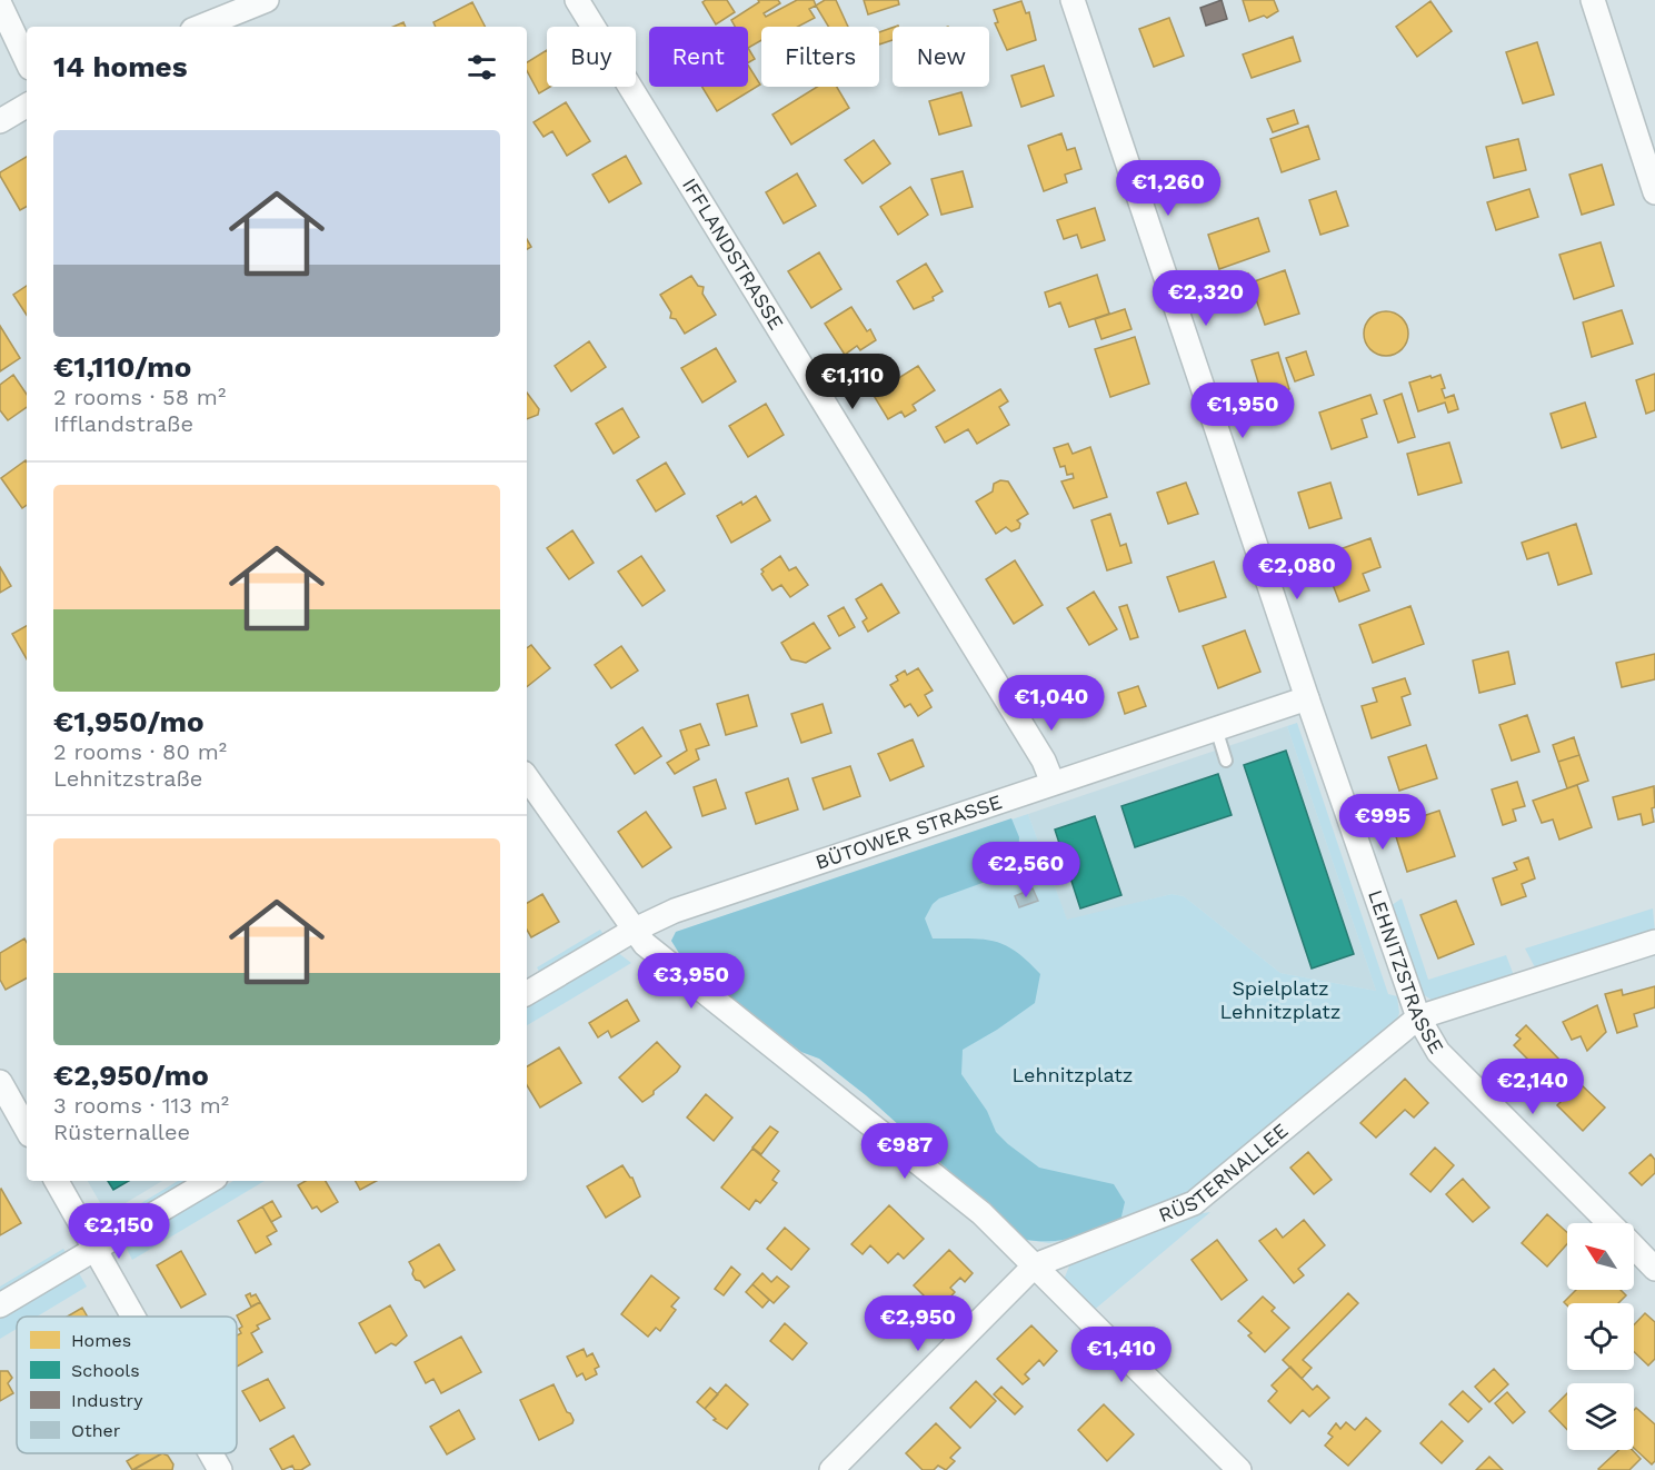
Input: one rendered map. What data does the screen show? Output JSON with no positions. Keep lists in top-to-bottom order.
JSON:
{
  "streets": {
    "street": [
      "IFFLANDSTRASSE",
      "BÜTOWER STRASSE",
      "LEHNITZSTRASSE",
      "RÜSTERNALLEE"
    ]
  },
  "crossings": [
    ["IFFLANDSTRASSE", "BÜTOWER STRASSE"],
    ["BÜTOWER STRASSE", "LEHNITZSTRASSE"],
    ["LEHNITZSTRASSE", "RÜSTERNALLEE"]
  ],
  "parks": ["Spielplatz Lehnitzplatz", "Lehnitzplatz"],
  "legend": [
    "Homes",
    "Schools",
    "Industry",
    "Other"
  ],
  "north": "top left",
  "page": {
    "chip": [
      "Buy",
      "Rent",
      "Filters",
      "New"
    ],
    "heading": "14 homes",
    "list": [
      {
        "name": "€1,110/mo",
        "note": "2 rooms · 58 m² · Ifflandstraße"
      },
      {
        "name": "€1,950/mo",
        "note": "2 rooms · 80 m² · Lehnitzstraße"
      },
      {
        "name": "€2,950/mo",
        "note": "3 rooms · 113 m² · Rüsternallee"
      }
    ],
    "price": [
      "€1,260",
      "€2,320",
      "€1,110",
      "€1,950",
      "€2,080",
      "€1,040",
      "€995",
      "€2,560",
      "€3,950",
      "€2,140",
      "€987",
      "€2,150",
      "€2,950",
      "€1,410"
    ]
  }
}
